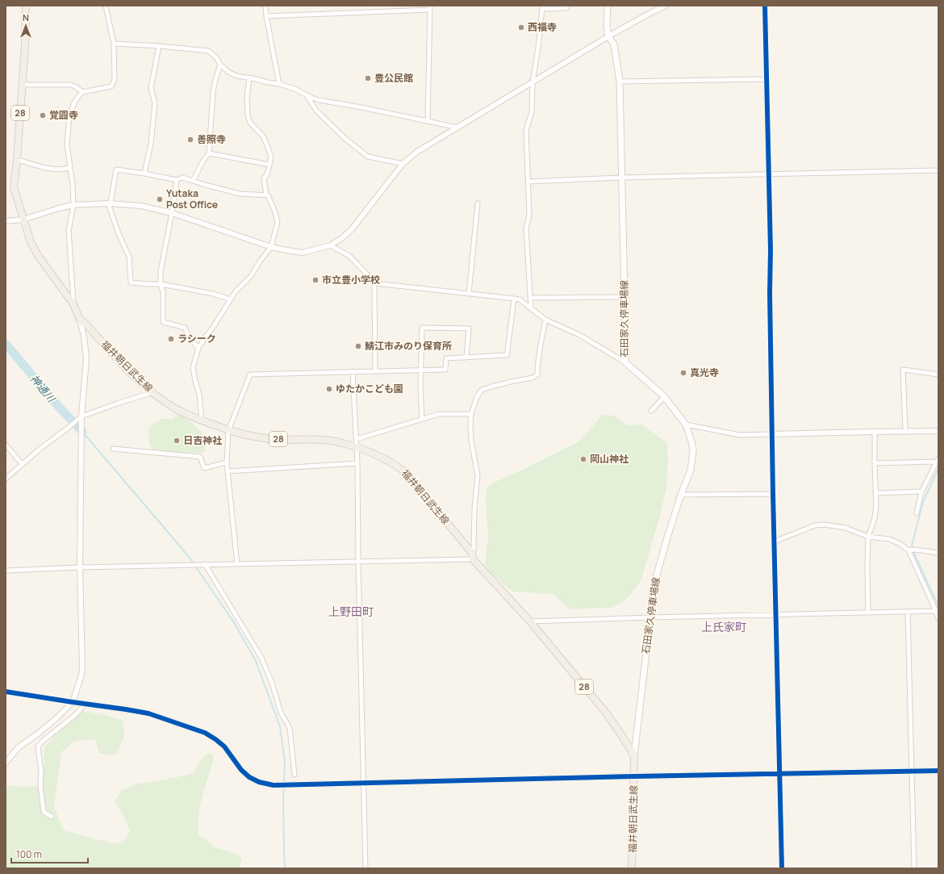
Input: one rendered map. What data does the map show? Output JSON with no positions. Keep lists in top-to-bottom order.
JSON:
{
  "streets": {
    "main road": ["28", "石田家久停車場線", "福井朝日武生線"]
  },
  "crossings": [
    ["石田家久停車場線", "福井朝日武生線"]
  ],
  "districts": ["上野田町", "上氏家町"],
  "water": ["神通川"],
  "places": [
    "西福寺",
    "豊公民館",
    "覚圓寺",
    "善照寺",
    "Yutaka Post Office",
    "市立豊小学校",
    "ラシーク",
    "鯖江市みのり保育所",
    "真光寺",
    "ゆたかこども園",
    "日吉神社",
    "岡山神社"
  ],
  "scale_bar": "100 m",
  "north": "top"
}
